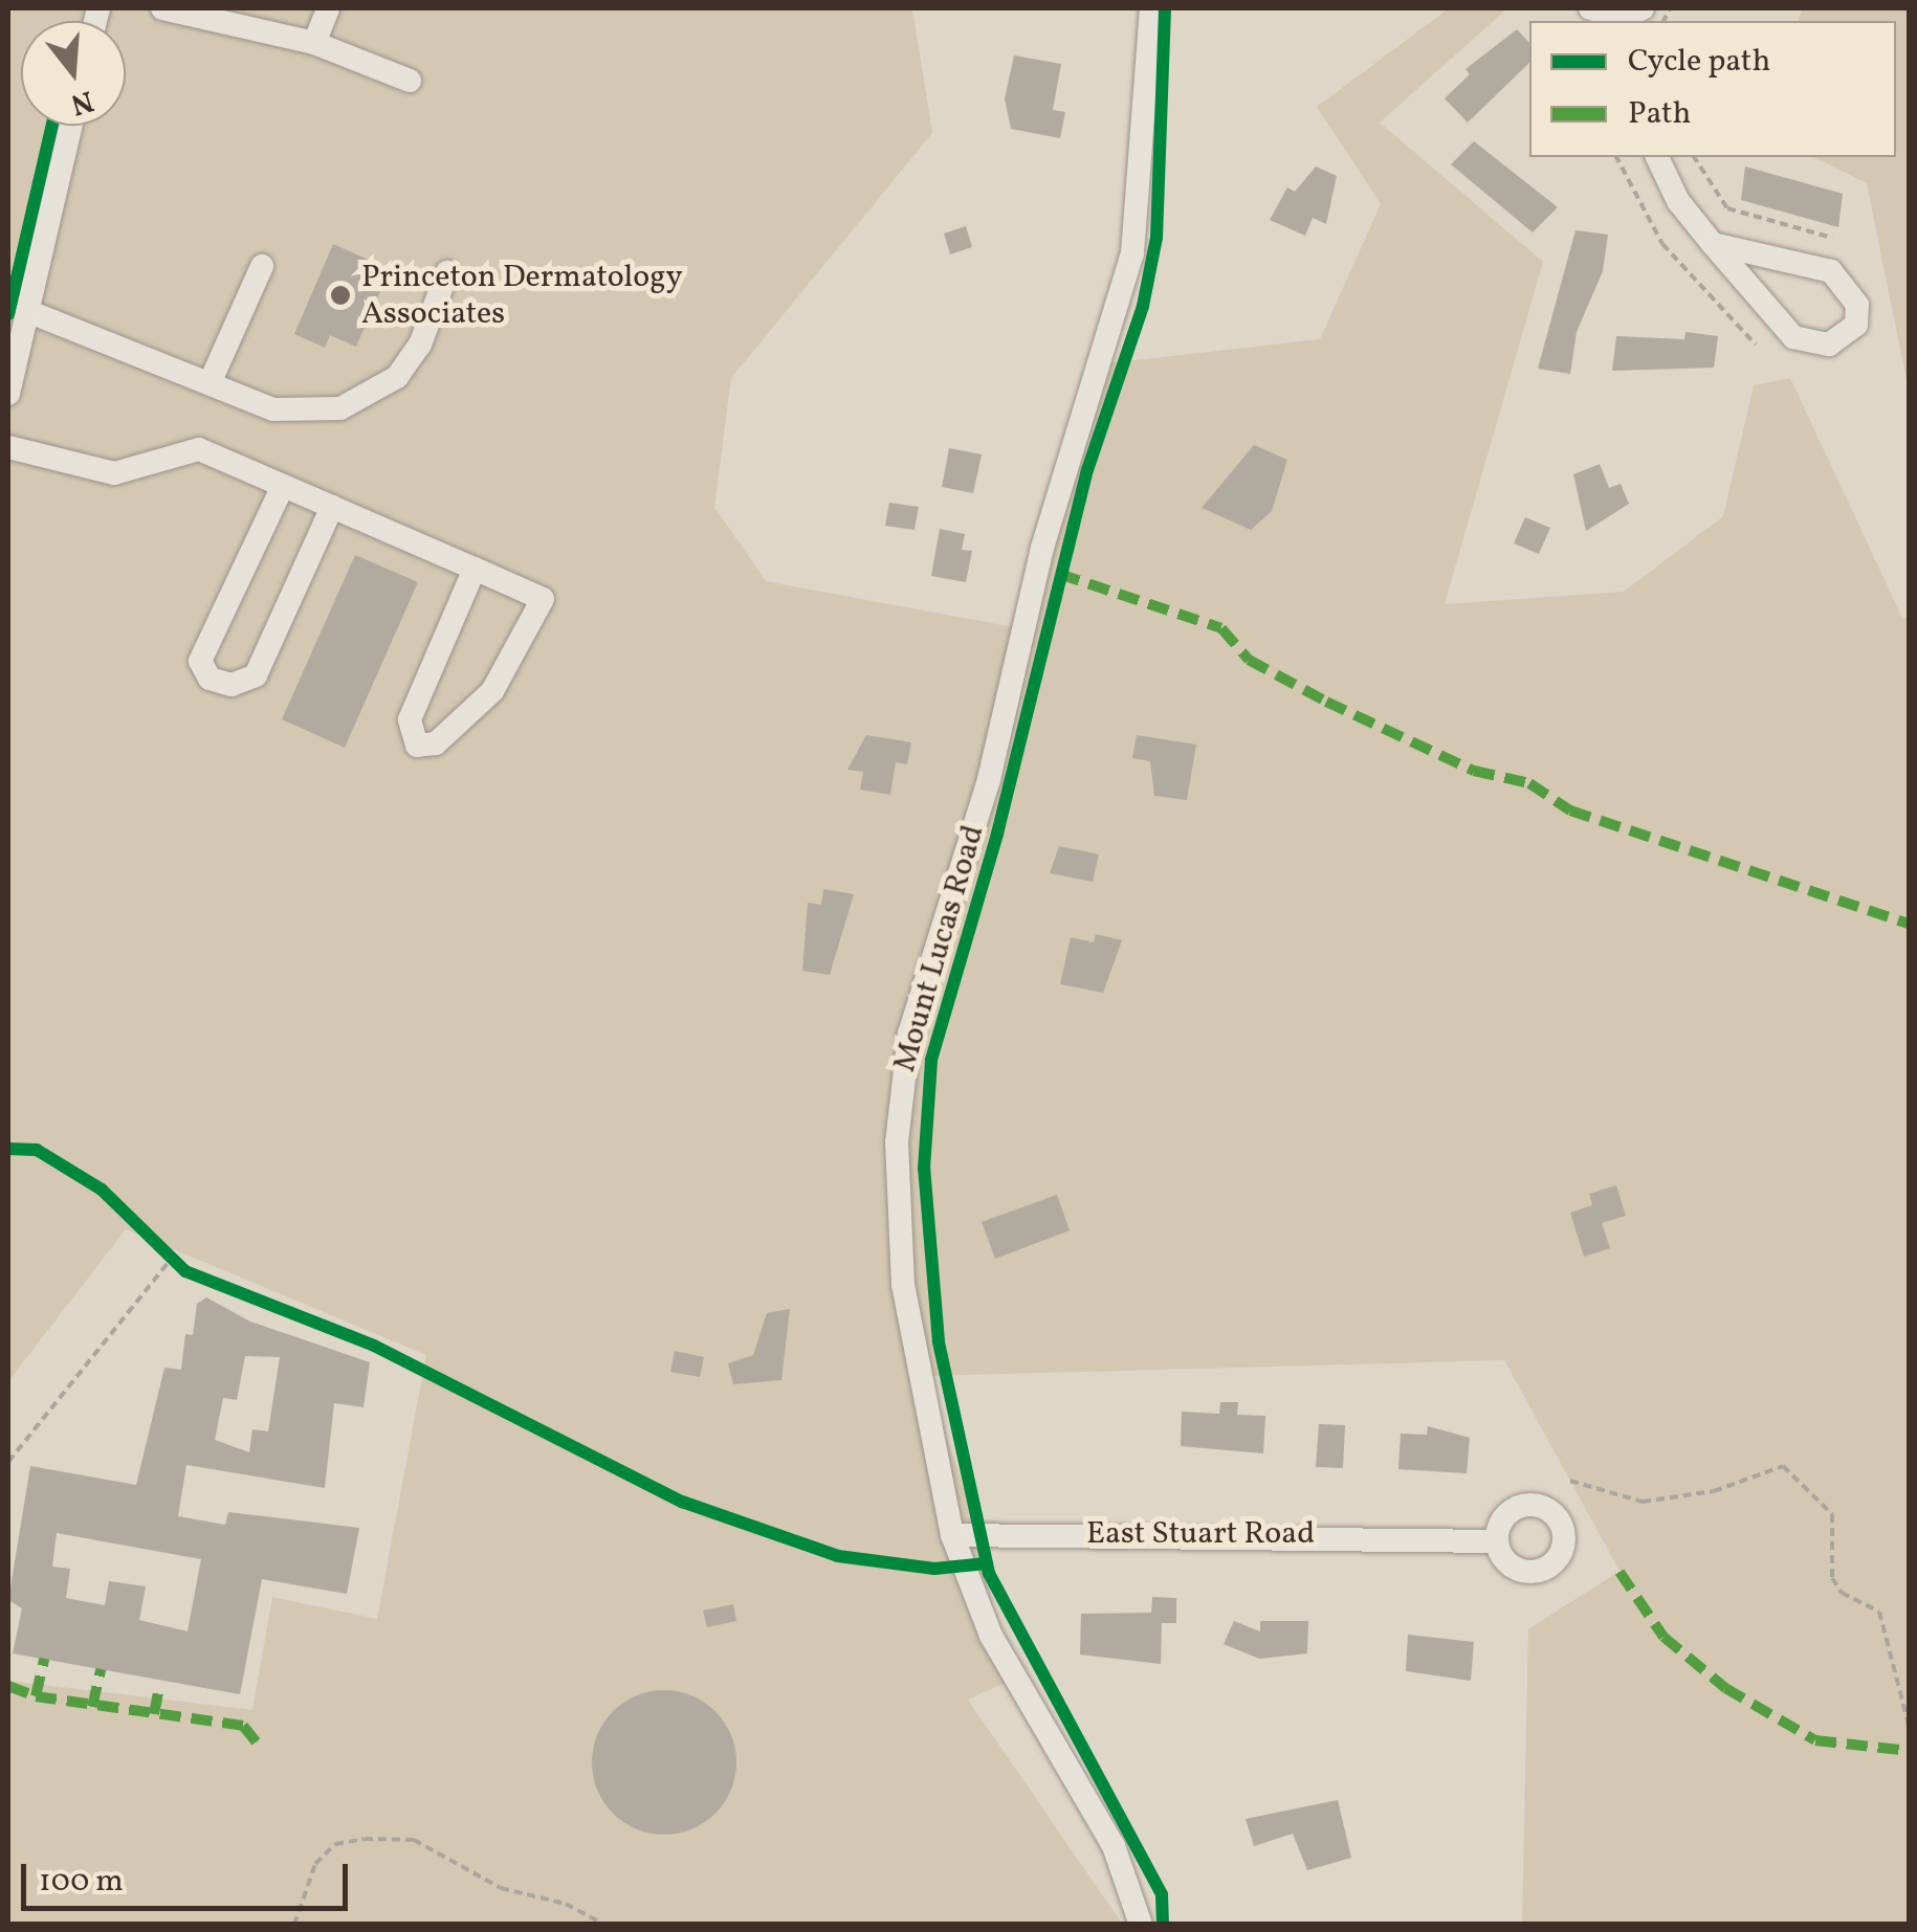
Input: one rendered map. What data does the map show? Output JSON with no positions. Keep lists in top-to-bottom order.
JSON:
{
  "streets": {
    "street": ["Mount Lucas Road", "East Stuart Road"]
  },
  "crossings": [
    ["Mount Lucas Road", "East Stuart Road"]
  ],
  "places": ["Princeton Dermatology Associates"],
  "legend": ["Cycle path", "Path"],
  "scale_bar": "100 m",
  "north": "bottom"
}
